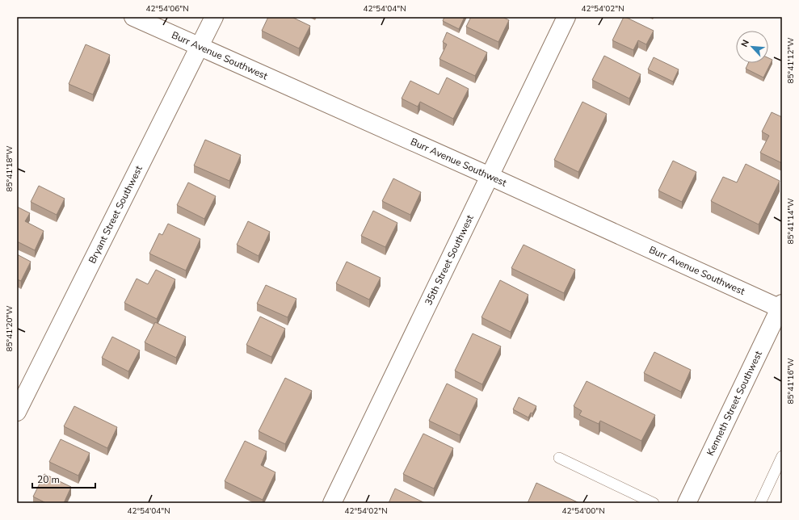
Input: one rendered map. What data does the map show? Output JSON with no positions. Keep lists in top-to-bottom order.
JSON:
{
  "streets": {
    "street": [
      "Burr Avenue Southwest",
      "Bryant Street Southwest",
      "35th Street Southwest",
      "Kenneth Street Southwest"
    ]
  },
  "crossings": [
    ["Burr Avenue Southwest", "Bryant Street Southwest"],
    ["Burr Avenue Southwest", "35th Street Southwest"],
    ["Burr Avenue Southwest", "Kenneth Street Southwest"]
  ],
  "scale_bar": "20 m",
  "north": "top left",
  "coordinates": [
    "42°54'06\"N",
    "42°54'04\"N",
    "42°54'02\"N",
    "85°41'12\"W",
    "85°41'18\"W",
    "85°41'14\"W",
    "85°41'20\"W",
    "85°41'16\"W",
    "42°54'00\"N"
  ]
}
